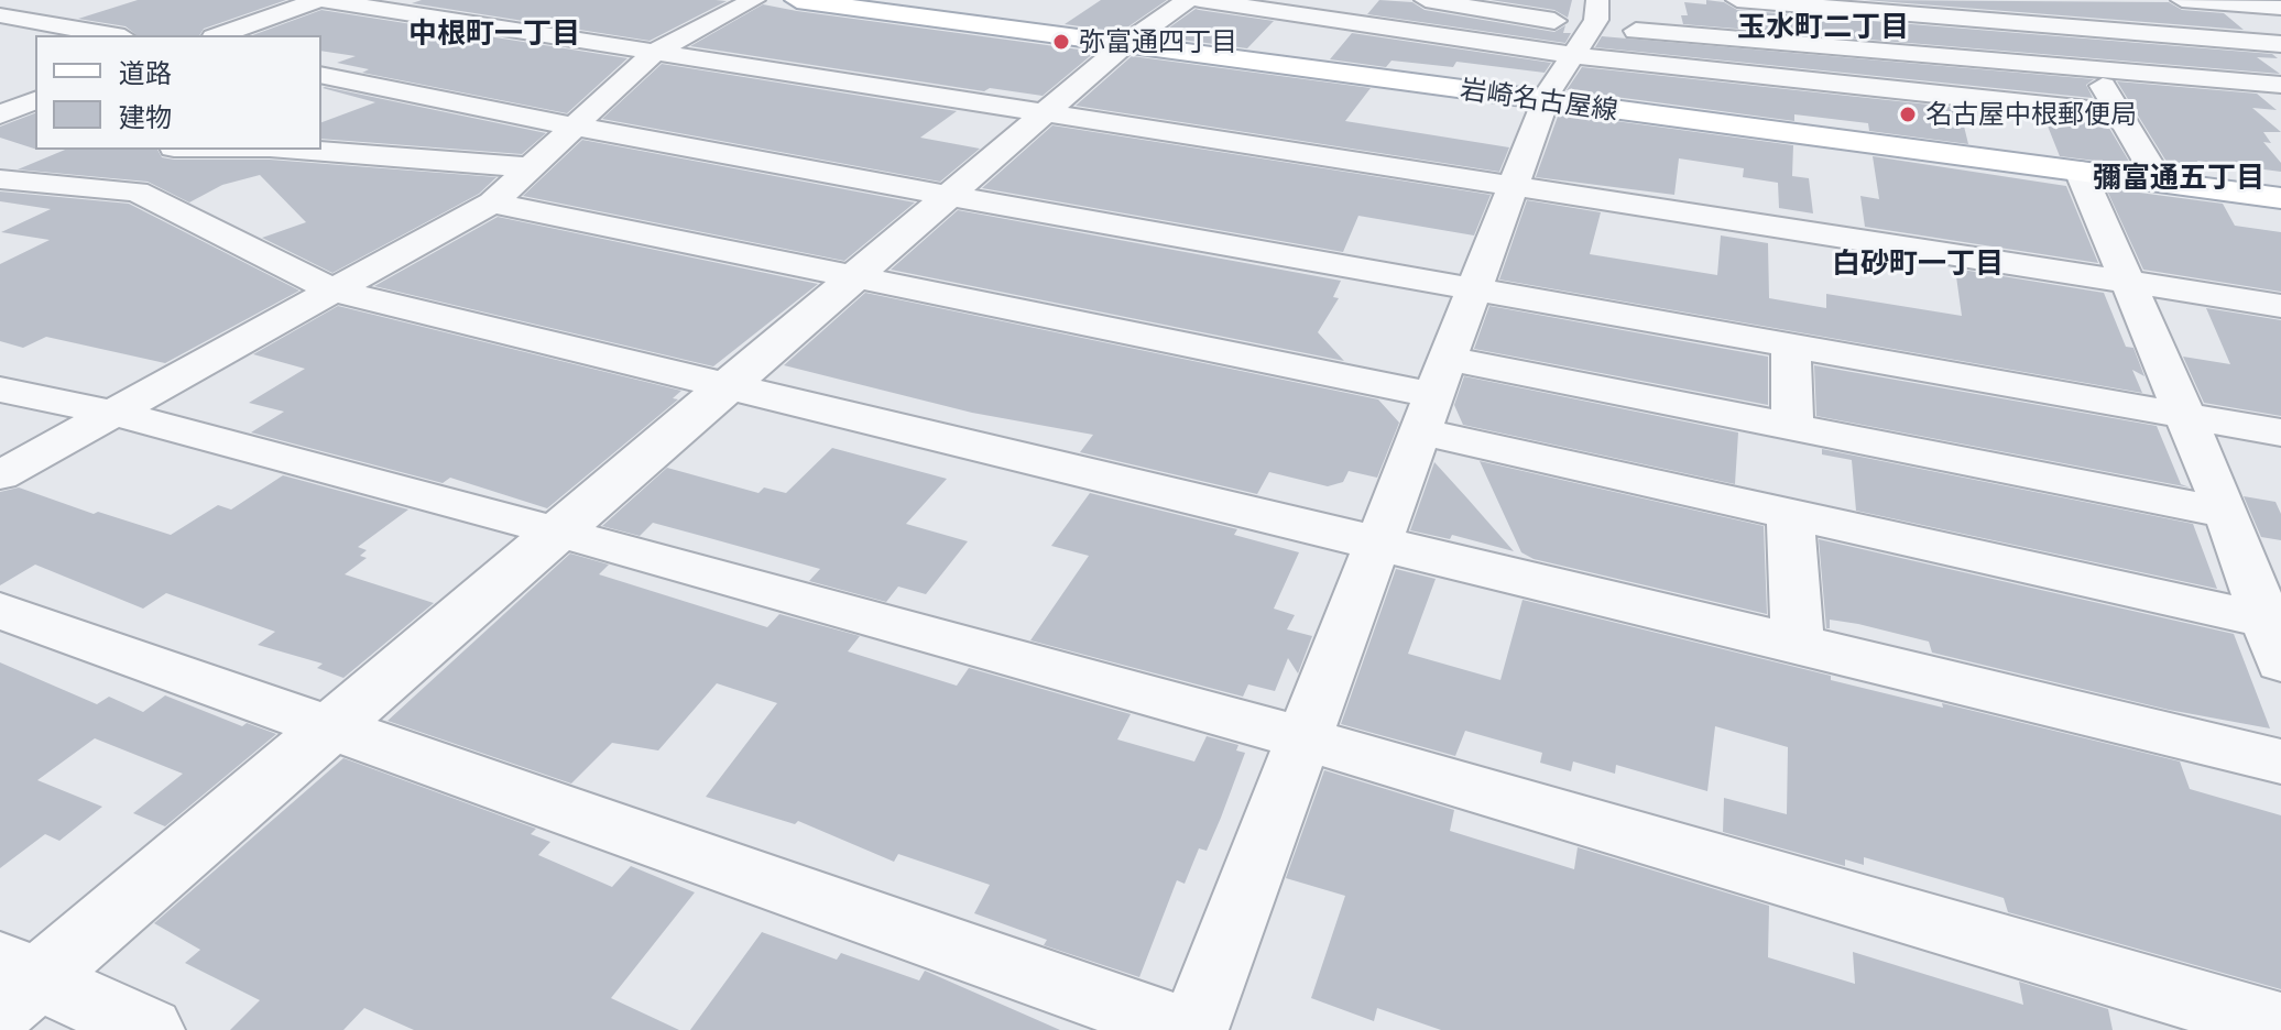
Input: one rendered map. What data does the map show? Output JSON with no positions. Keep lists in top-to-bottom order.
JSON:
{
  "streets": {
    "main road": ["岩崎名古屋線"]
  },
  "districts": [
    "玉水町二丁目",
    "中根町一丁目",
    "彌富通五丁目",
    "白砂町一丁目"
  ],
  "places": ["弥富通四丁目", "名古屋中根郵便局"],
  "legend": ["道路", "建物"]
}
